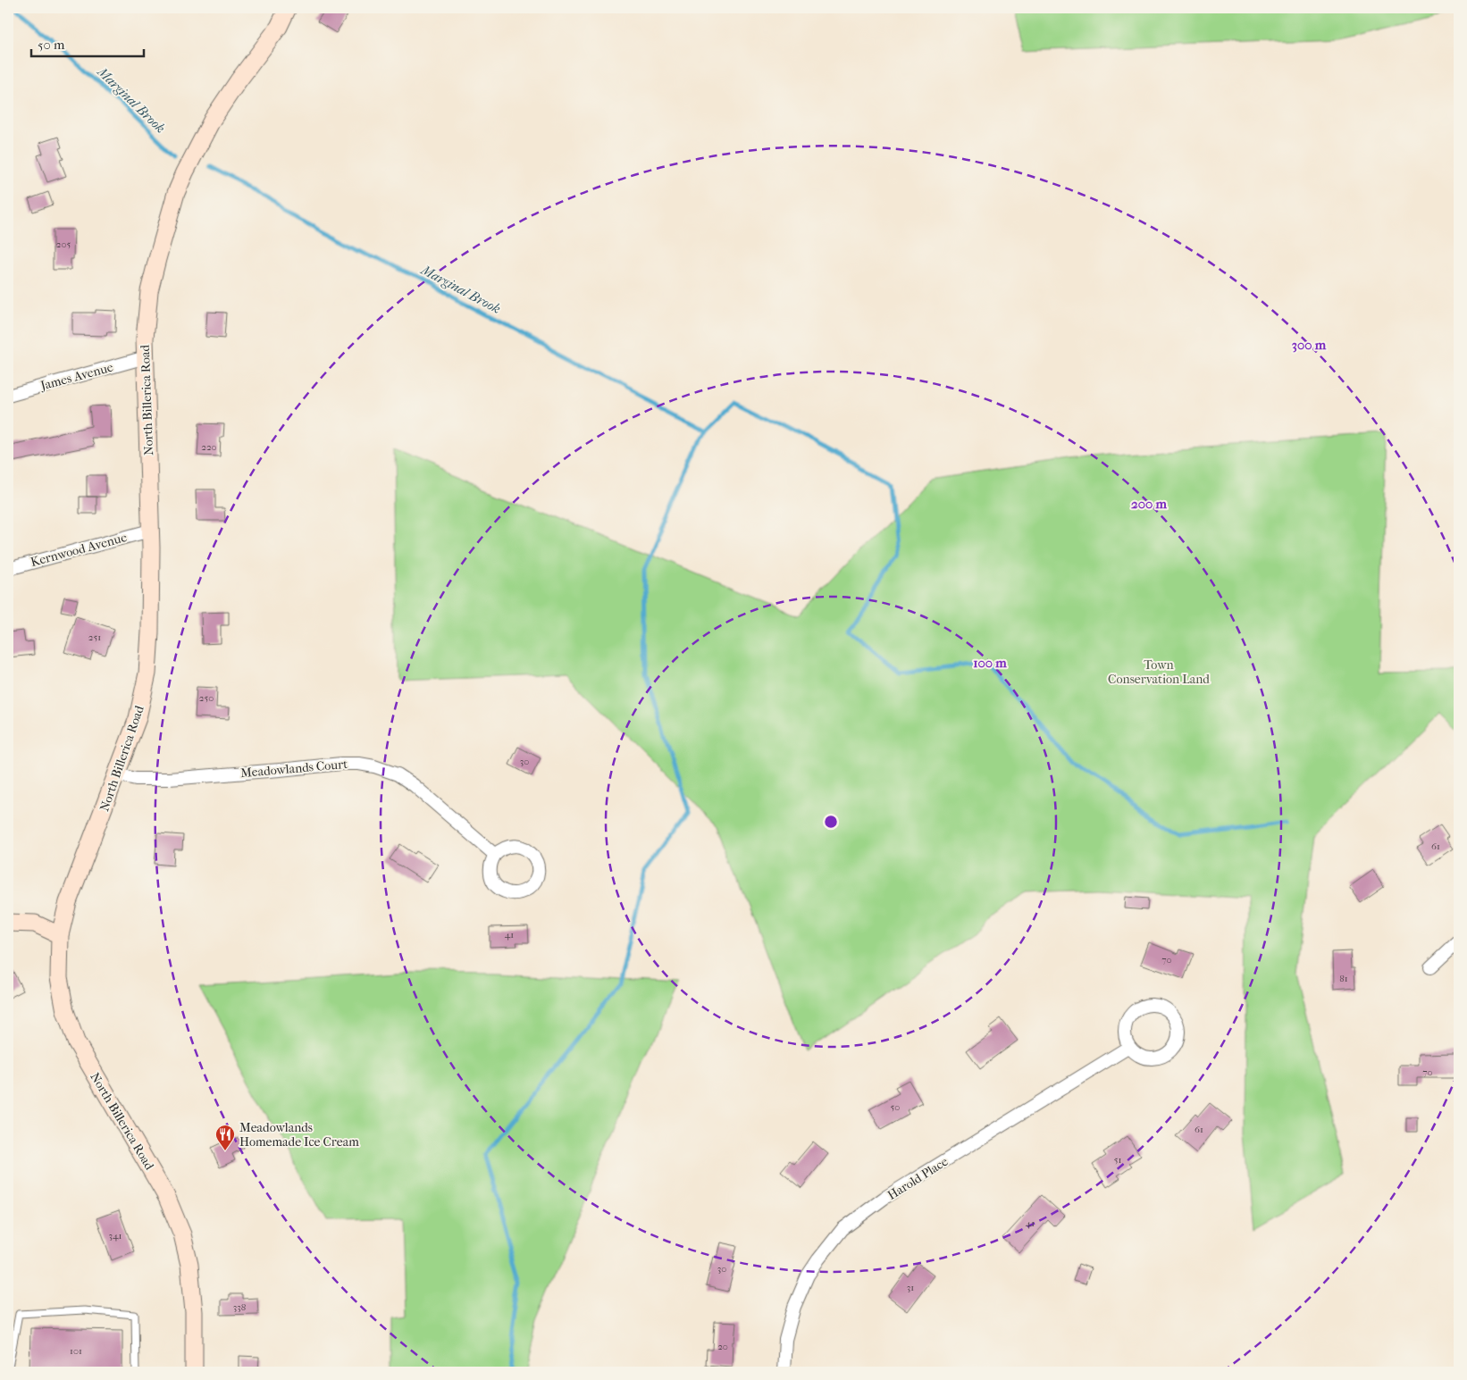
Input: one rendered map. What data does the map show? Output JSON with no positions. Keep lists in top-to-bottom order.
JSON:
{
  "streets": {
    "main road": ["North Billerica Road"],
    "street": [
      "James Avenue",
      "Kernwood Avenue",
      "Meadowlands Court",
      "Harold Place"
    ]
  },
  "crossings": [
    ["James Avenue", "North Billerica Road"],
    ["North Billerica Road", "Kernwood Avenue"],
    ["North Billerica Road", "Meadowlands Court"]
  ],
  "water": ["Marginal Brook"],
  "parks": ["Town Conservation Land"],
  "places": {
    "restaurant": ["Meadowlands Homemade Ice Cream"]
  },
  "house_numbers": [
    "205",
    "220",
    "251",
    "250",
    "30",
    "61",
    "41",
    "70",
    "81",
    "70",
    "50",
    "61",
    "51",
    "41",
    "341",
    "30",
    "31",
    "338",
    "20",
    "101"
  ],
  "scale_bar": "50 m",
  "rings": ["300 m", "200 m", "100 m"]
}
